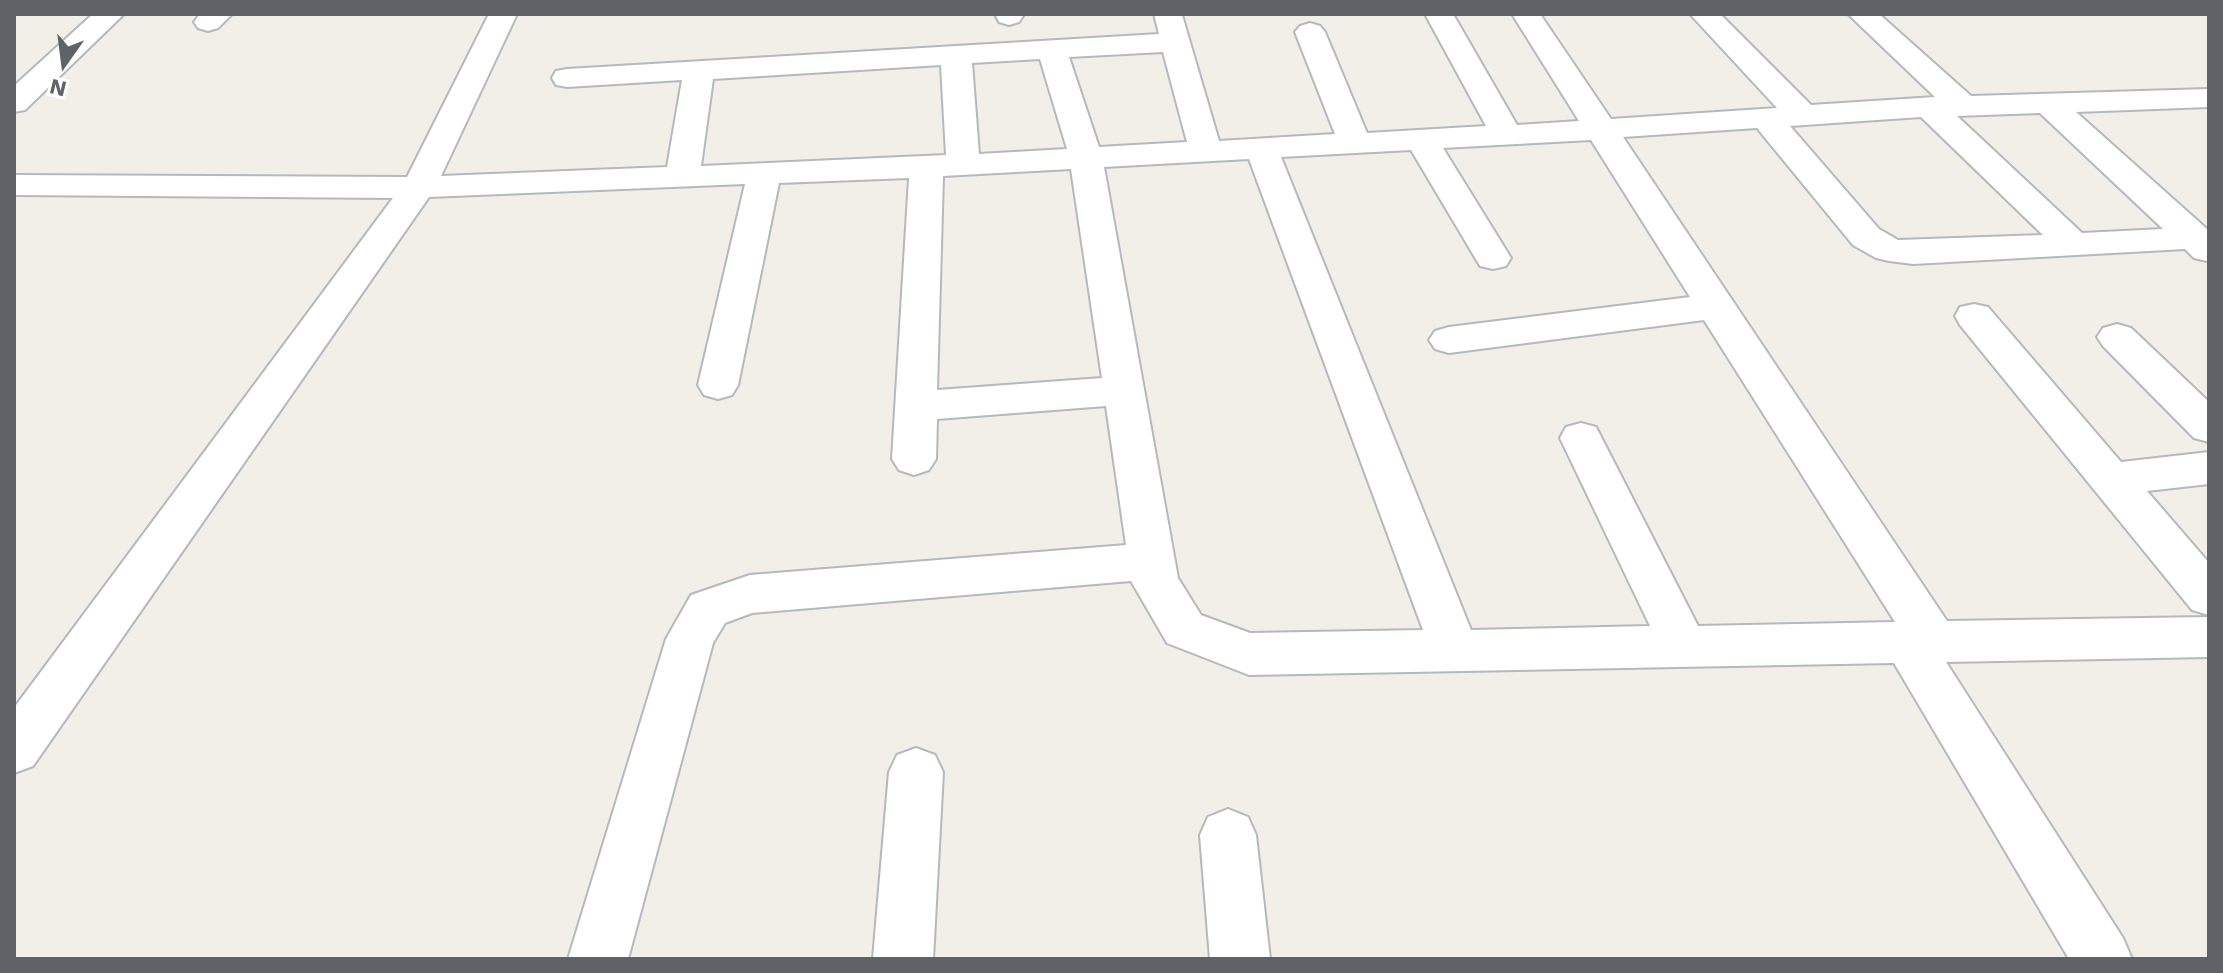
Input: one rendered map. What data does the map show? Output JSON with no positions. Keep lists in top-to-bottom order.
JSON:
{
  "north": "bottom"
}
